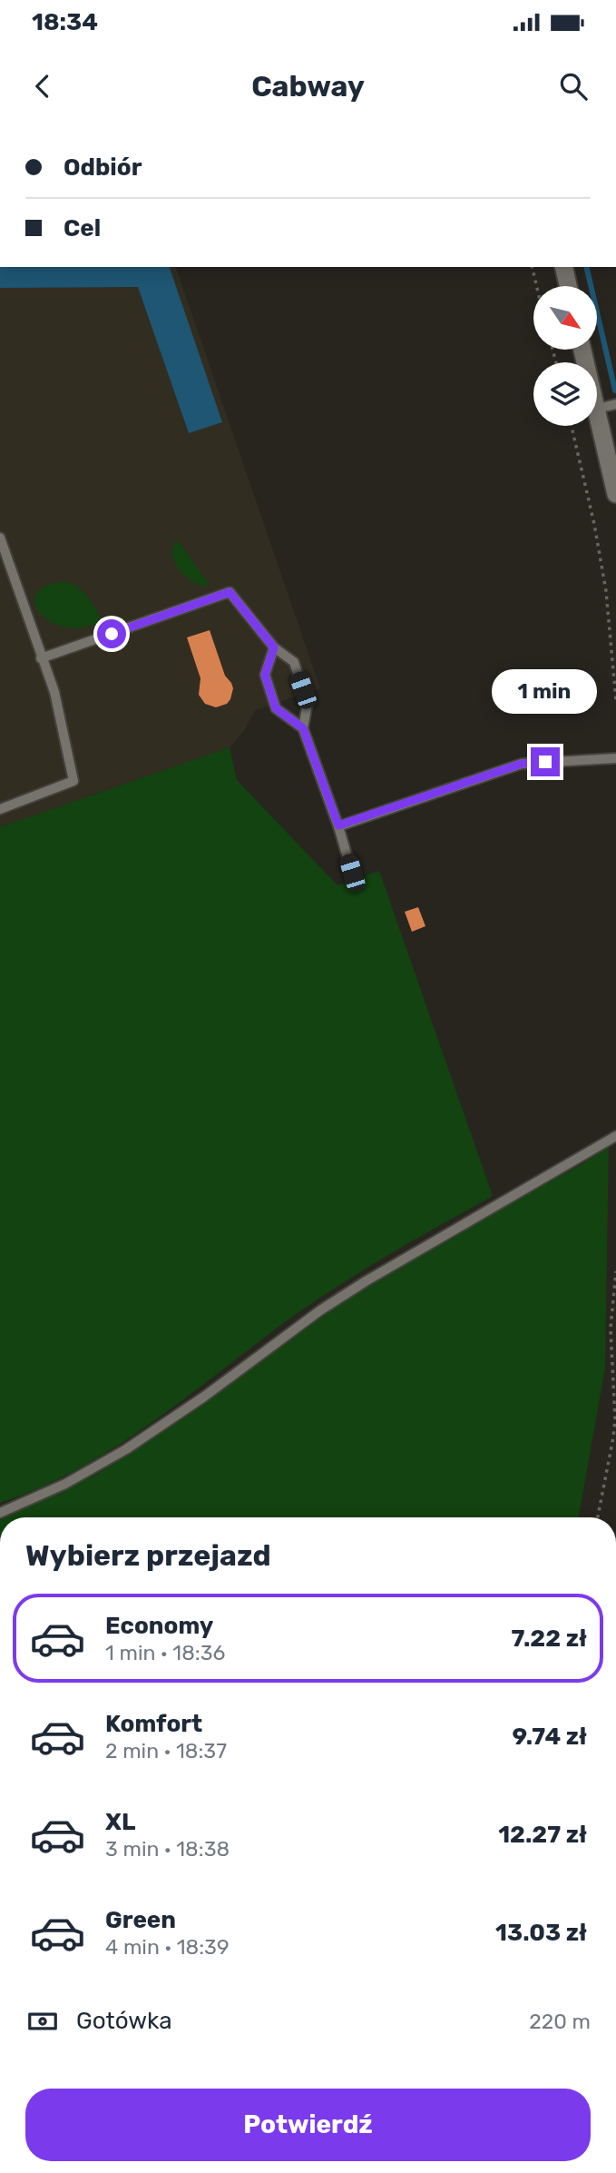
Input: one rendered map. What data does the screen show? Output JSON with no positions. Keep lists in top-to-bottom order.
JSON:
{
  "north": "bottom right",
  "page": {
    "status": "18:34",
    "header": "Cabway",
    "banner": ["Odbiór", "Cel"],
    "bubble": "1 min",
    "heading": "Wybierz przejazd",
    "list": [
      {
        "name": "Economy",
        "note": "1 min · 18:36",
        "value": "7.22 zł"
      },
      {
        "name": "Komfort",
        "note": "2 min · 18:37",
        "value": "9.74 zł"
      },
      {
        "name": "XL",
        "note": "3 min · 18:38",
        "value": "12.27 zł"
      },
      {
        "name": "Green",
        "note": "4 min · 18:39",
        "value": "13.03 zł"
      }
    ],
    "pay": ["Gotówka", "220 m"],
    "buttons": "Potwierdź"
  }
}
